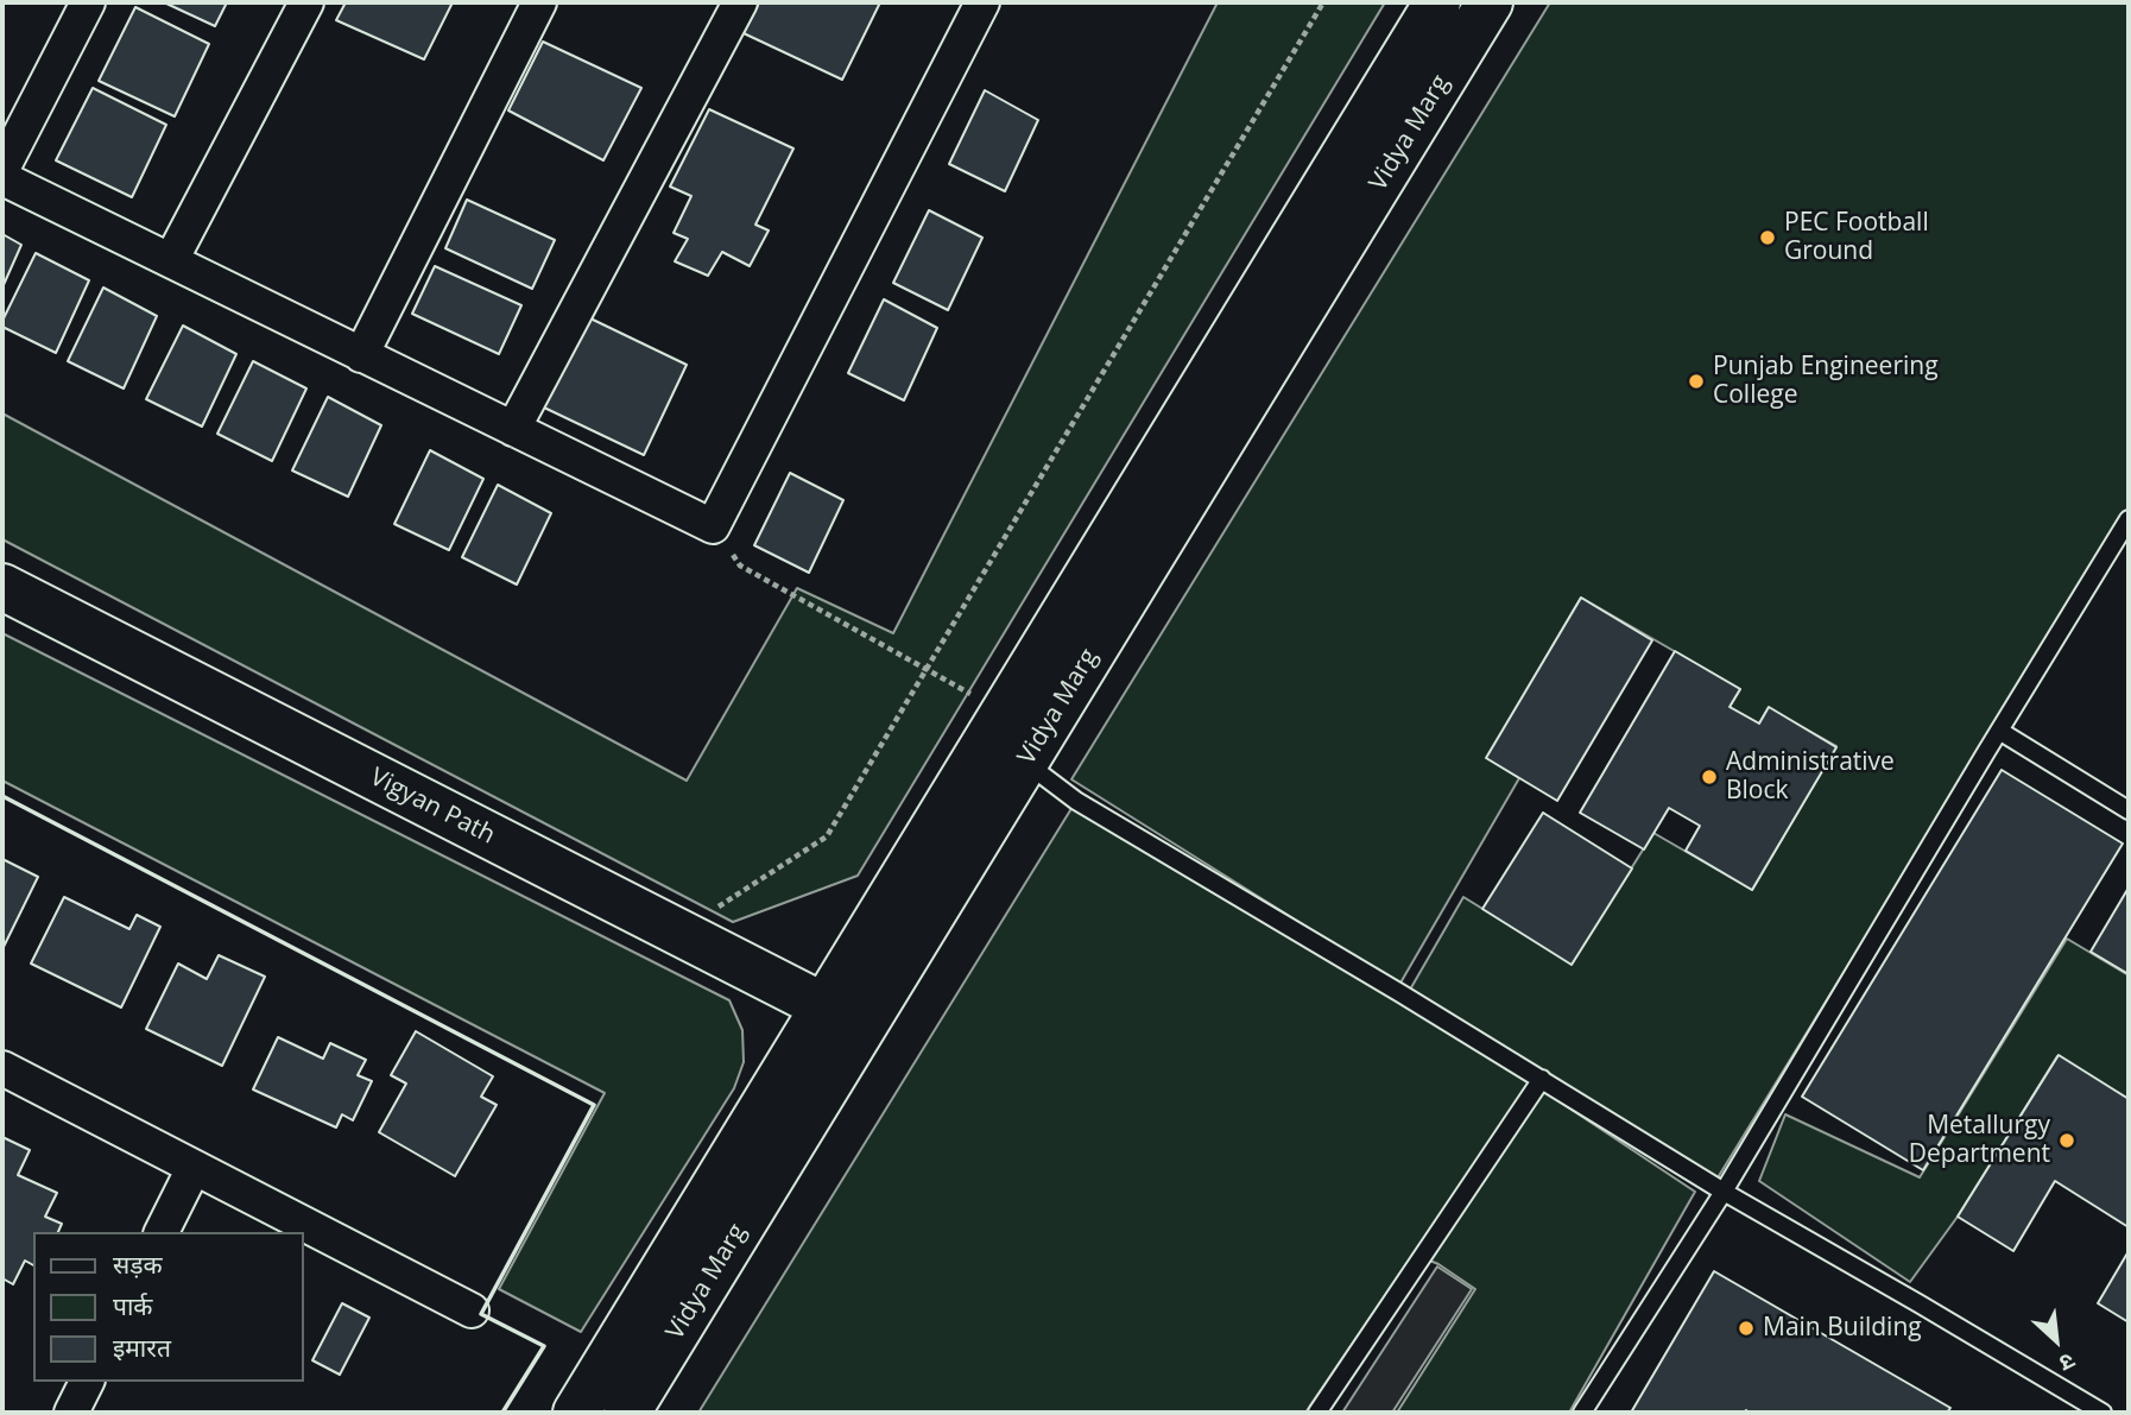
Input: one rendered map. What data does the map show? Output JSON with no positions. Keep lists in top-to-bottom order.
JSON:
{
  "streets": {
    "main road": ["Vidya Marg", "Vigyan Path"]
  },
  "crossings": [
    ["Vidya Marg", "Vigyan Path"]
  ],
  "places": [
    "PEC Football Ground",
    "Punjab Engineering College",
    "Administrative Block",
    "Metallurgy Department",
    "Main Building"
  ],
  "legend": ["सड़क", "पार्क", "इमारत"],
  "north": "bottom right"
}
